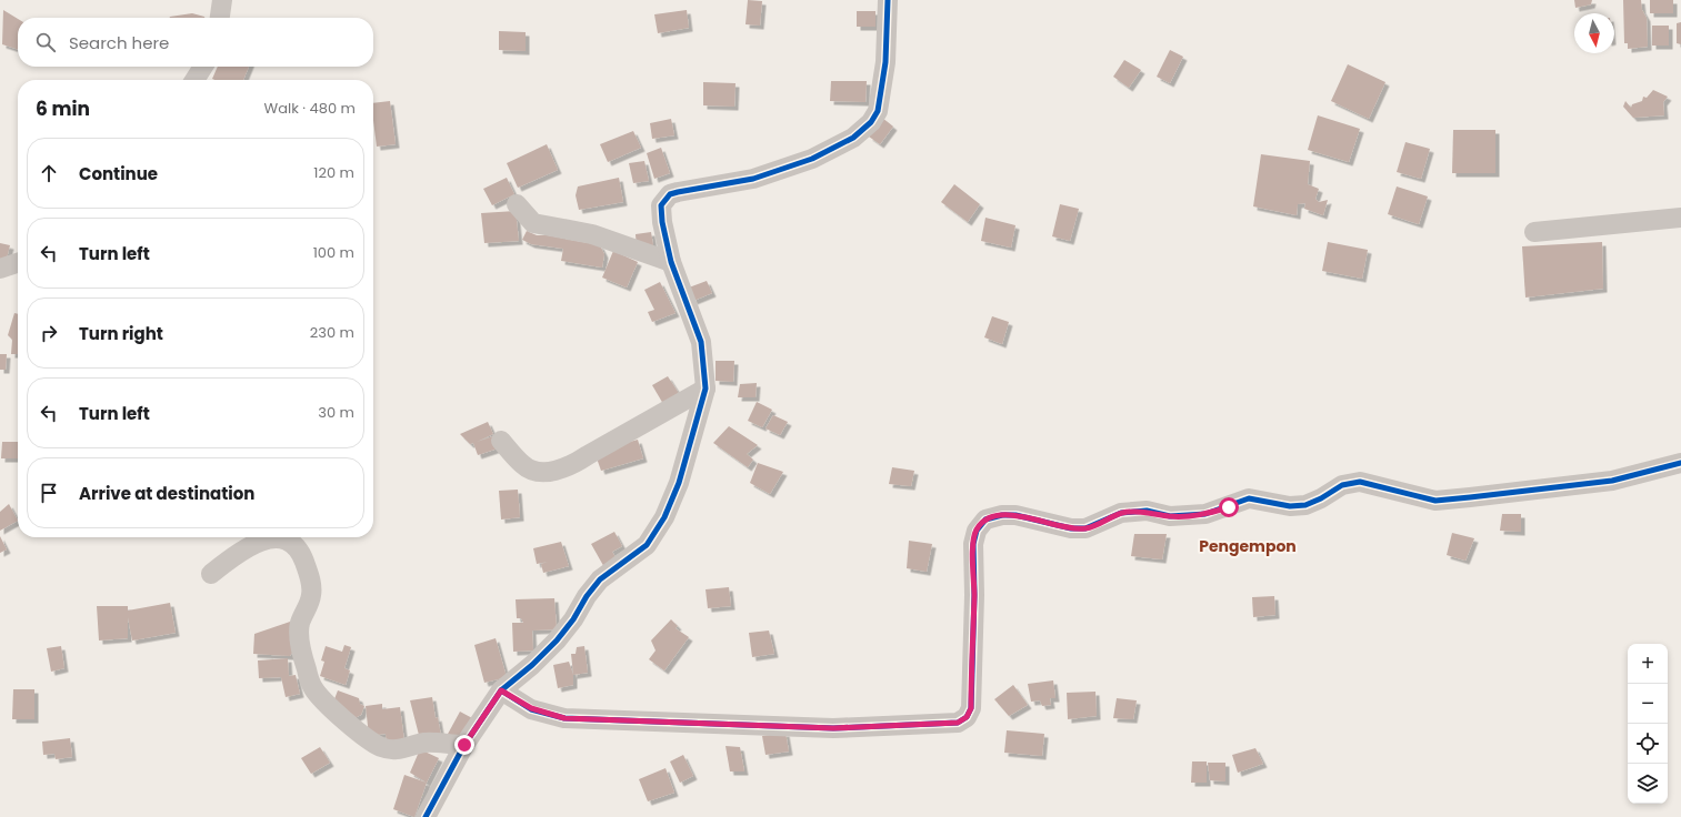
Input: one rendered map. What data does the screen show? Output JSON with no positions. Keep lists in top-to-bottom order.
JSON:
{
  "districts": ["Pengempon"],
  "north": "bottom",
  "page": {
    "search": "Search here",
    "heading": ["6 min", "Walk · 480 m"],
    "list": [
      ["Continue", "120 m"],
      ["Turn left", "100 m"],
      ["Turn right", "230 m"],
      ["Turn left", "30 m"],
      "Arrive at destination"
    ],
    "map_buttons": ["+", "−"]
  }
}
